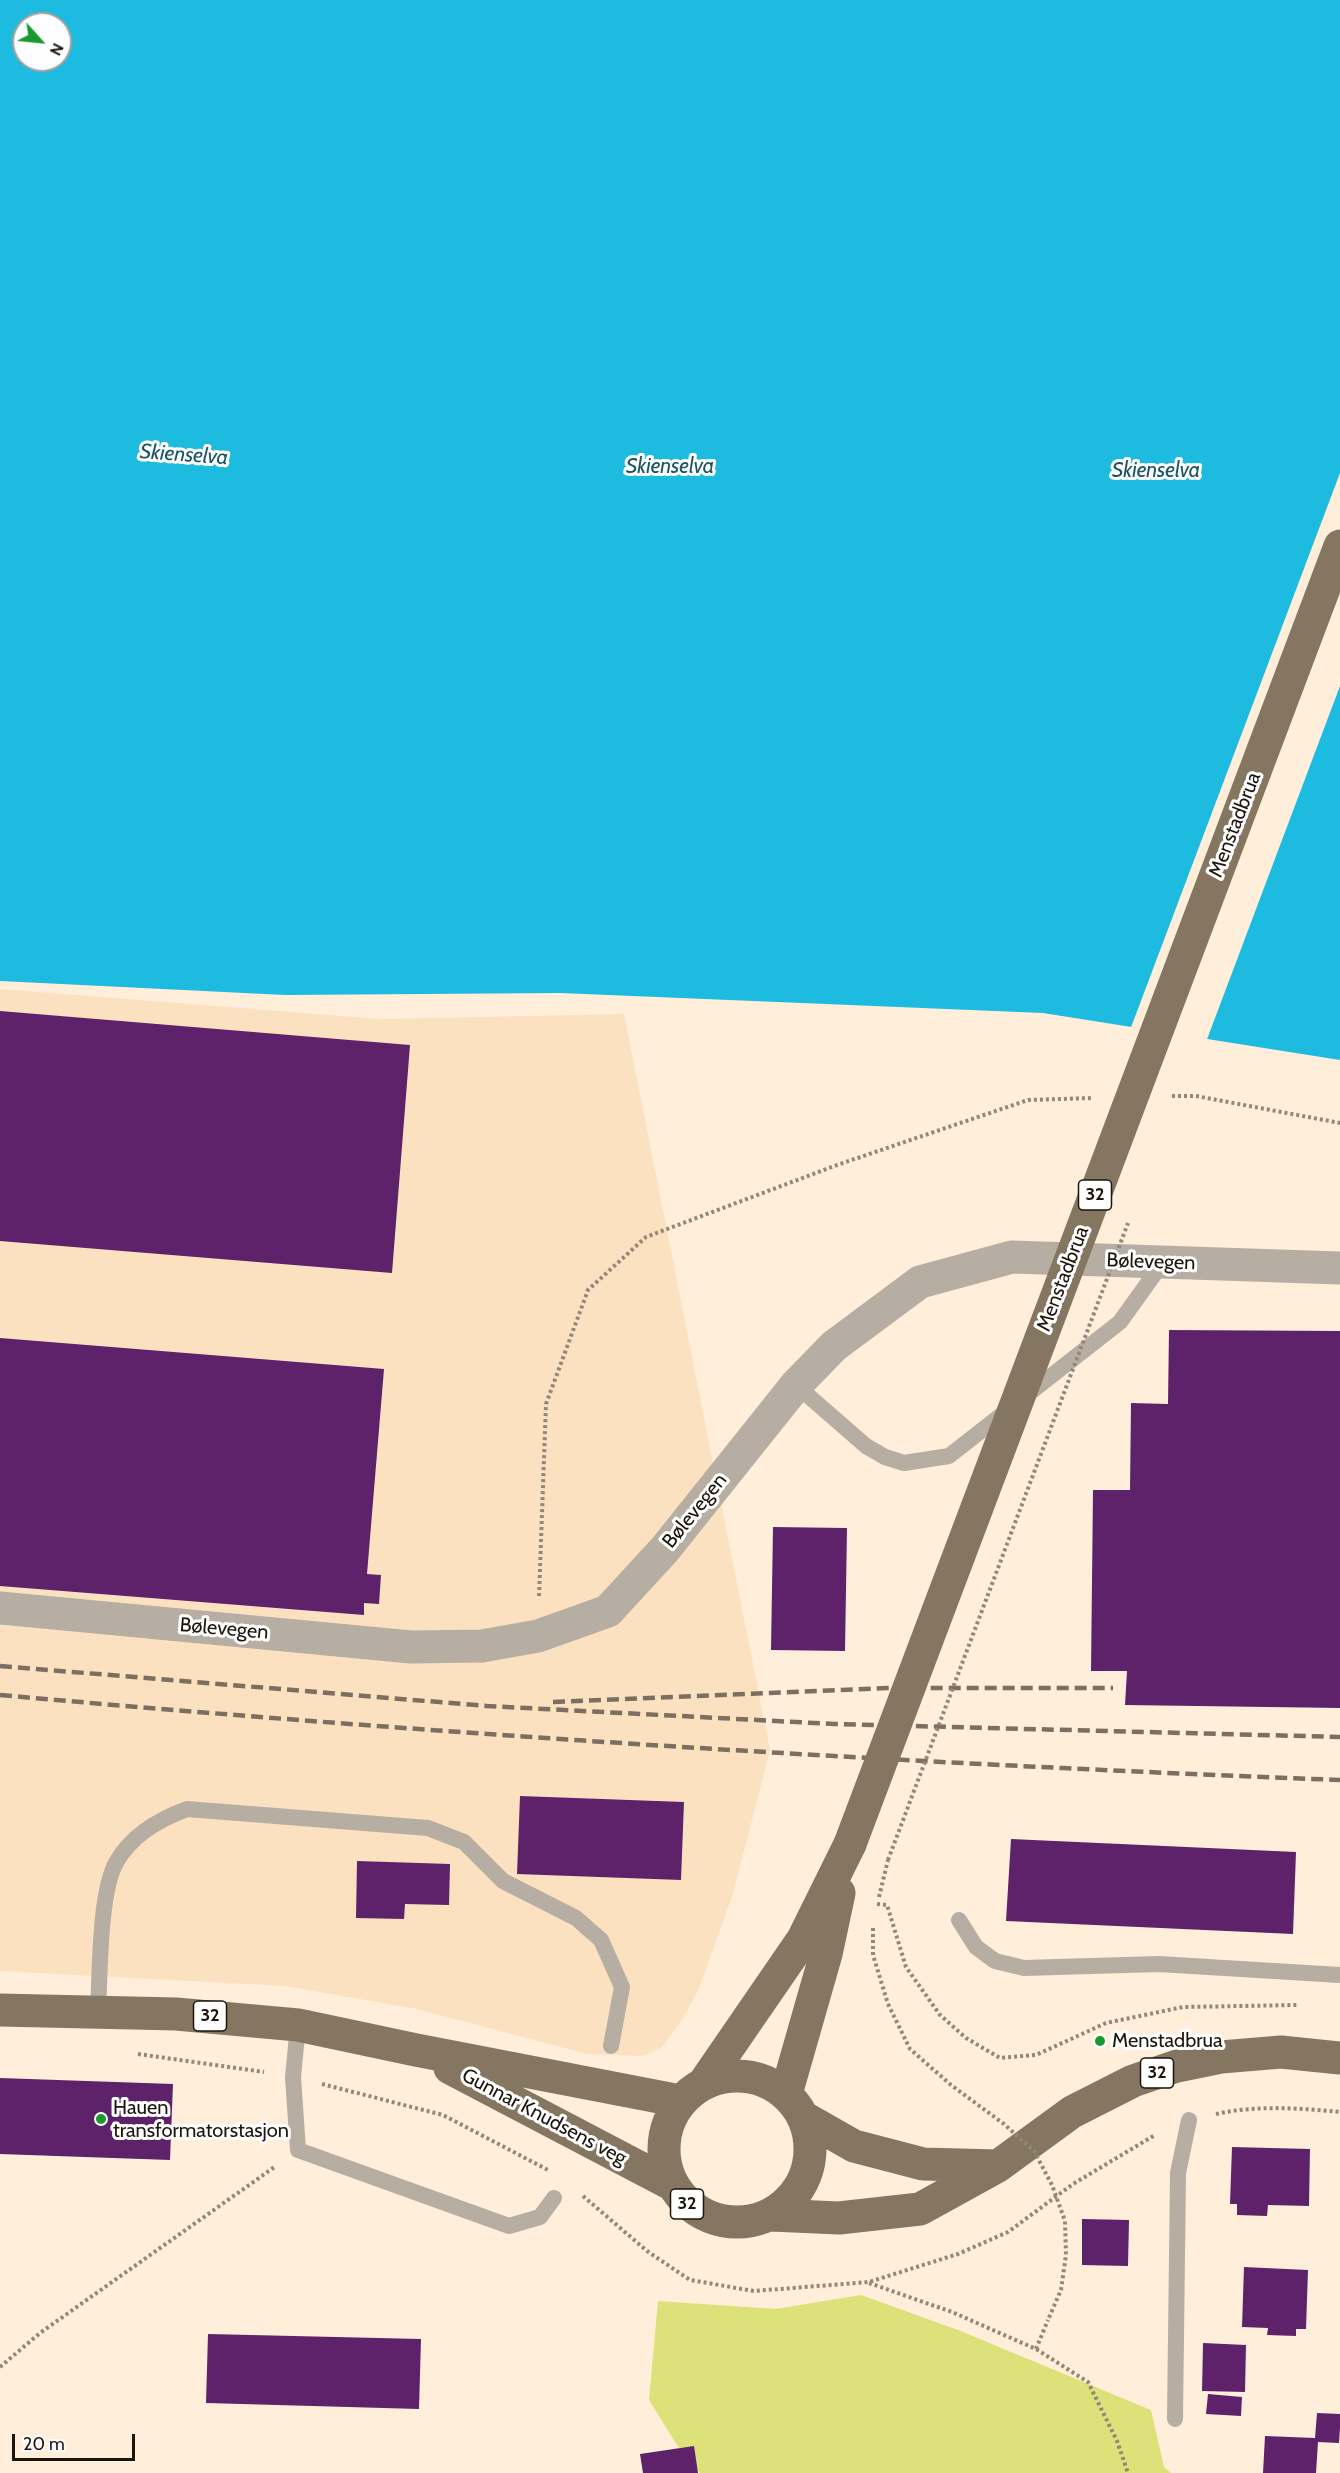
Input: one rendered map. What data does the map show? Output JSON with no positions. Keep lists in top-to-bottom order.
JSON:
{
  "streets": {
    "main road": ["Menstadbrua", "32", "Gunnar Knudsens veg"],
    "street": ["Bølevegen"]
  },
  "crossings": [
    ["Menstadbrua", "32"],
    ["Menstadbrua", "Gunnar Knudsens veg"],
    ["32", "Gunnar Knudsens veg"]
  ],
  "water": ["Skienselva"],
  "places": ["Menstadbrua", "Hauen transformatorstasjon"],
  "scale_bar": "20 m",
  "north": "bottom right"
}
